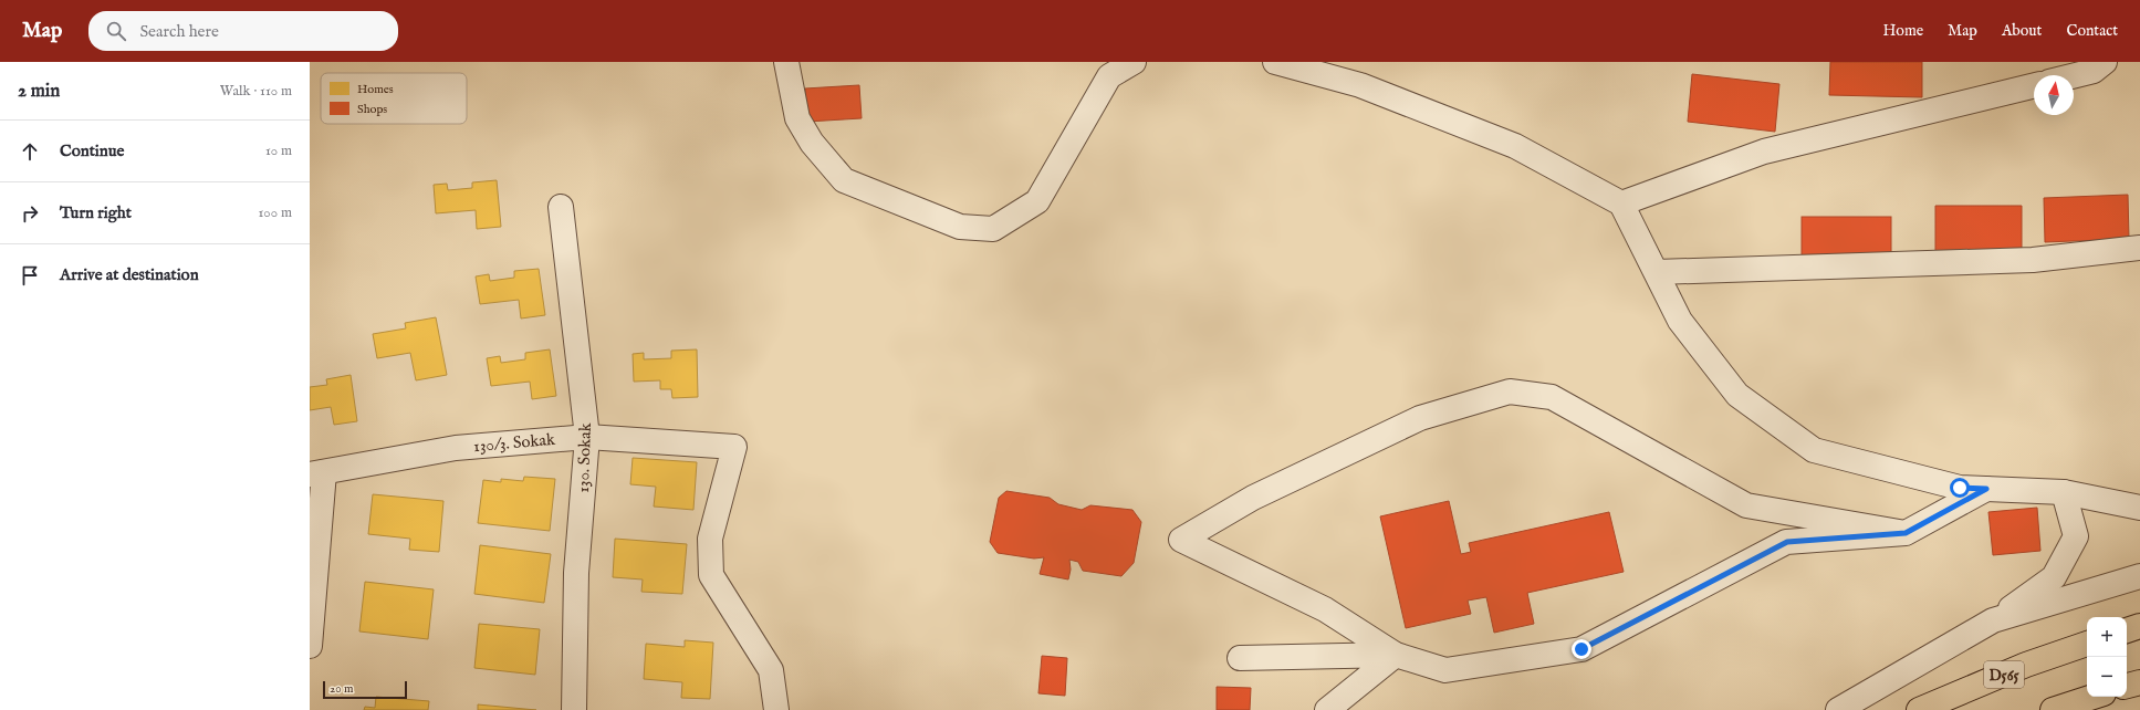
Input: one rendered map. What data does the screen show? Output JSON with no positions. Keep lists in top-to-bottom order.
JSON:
{
  "streets": {
    "highway": ["D565"],
    "street": ["130/3. Sokak", "130. Sokak"]
  },
  "crossings": [
    ["130/3. Sokak", "130. Sokak"]
  ],
  "legend": ["Homes", "Shops"],
  "scale_bar": "20 m",
  "north": "top",
  "page": {
    "header": "Map",
    "search": "Search here",
    "nav": [
      "Home",
      "Map",
      "About",
      "Contact"
    ],
    "heading": ["2 min", "Walk · 110 m"],
    "list": [
      ["Continue", "10 m"],
      ["Turn right", "100 m"],
      "Arrive at destination"
    ],
    "map_buttons": ["+", "−"],
    "scale": "20 m"
  }
}
